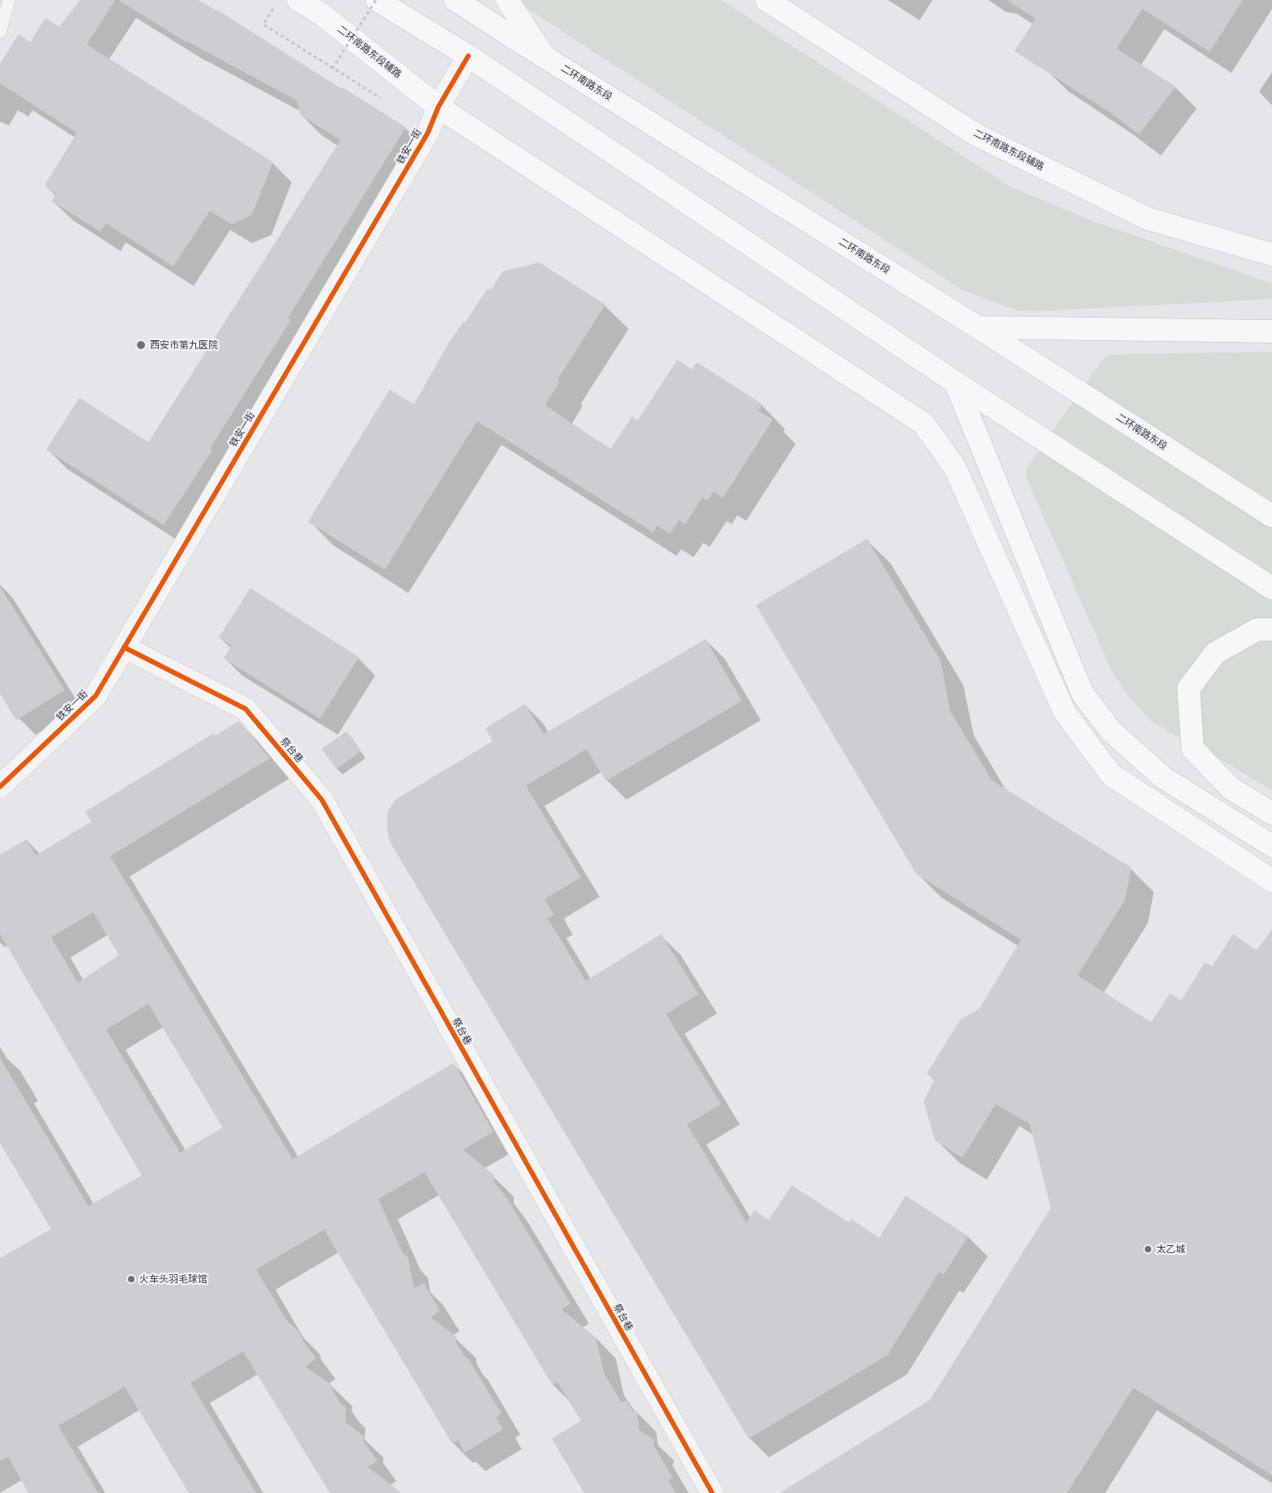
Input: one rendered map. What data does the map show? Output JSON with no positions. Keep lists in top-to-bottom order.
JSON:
{
  "streets": {
    "main road": ["二环南路东段辅路", "二环南路东段"],
    "street": ["铁安一街", "祭台巷"]
  },
  "crossings": [
    ["二环南路东段辅路", "铁安一街"],
    ["铁安一街", "祭台巷"]
  ],
  "places": ["西安市第九医院", "太乙城", "火车头羽毛球馆"]
}
